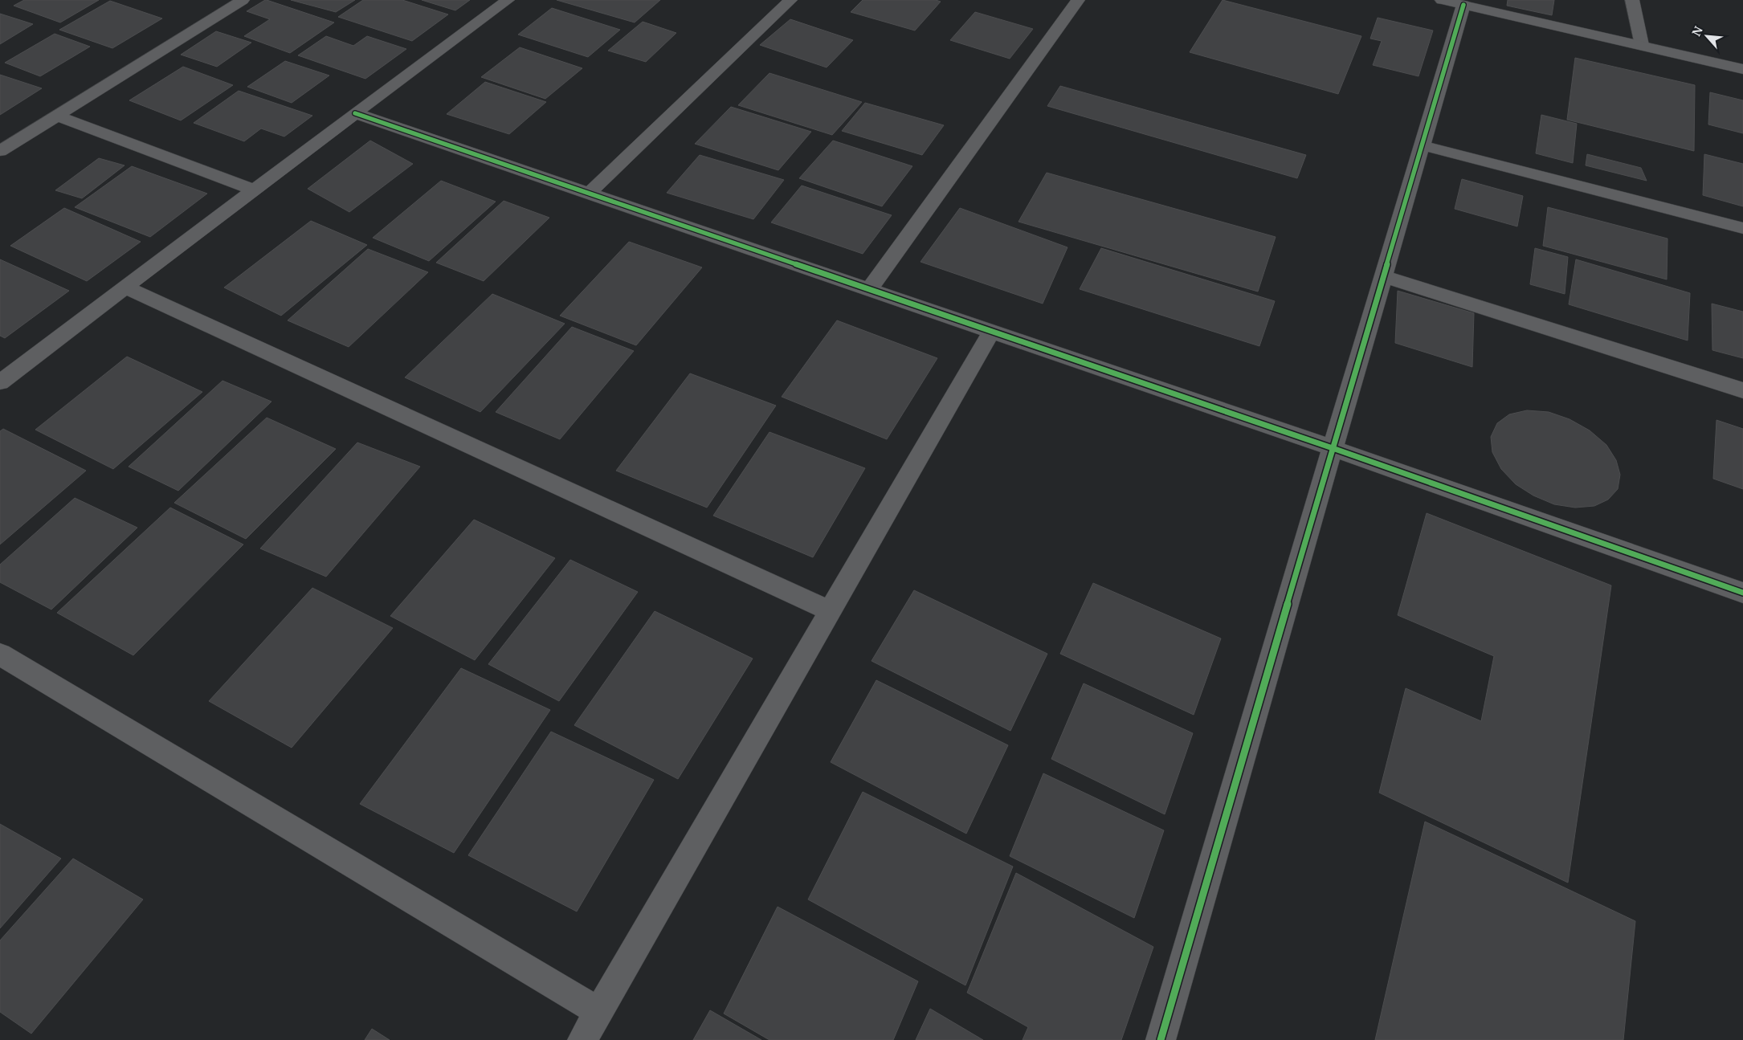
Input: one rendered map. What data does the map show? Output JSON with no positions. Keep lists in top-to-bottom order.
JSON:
{
  "north": "top left"
}
